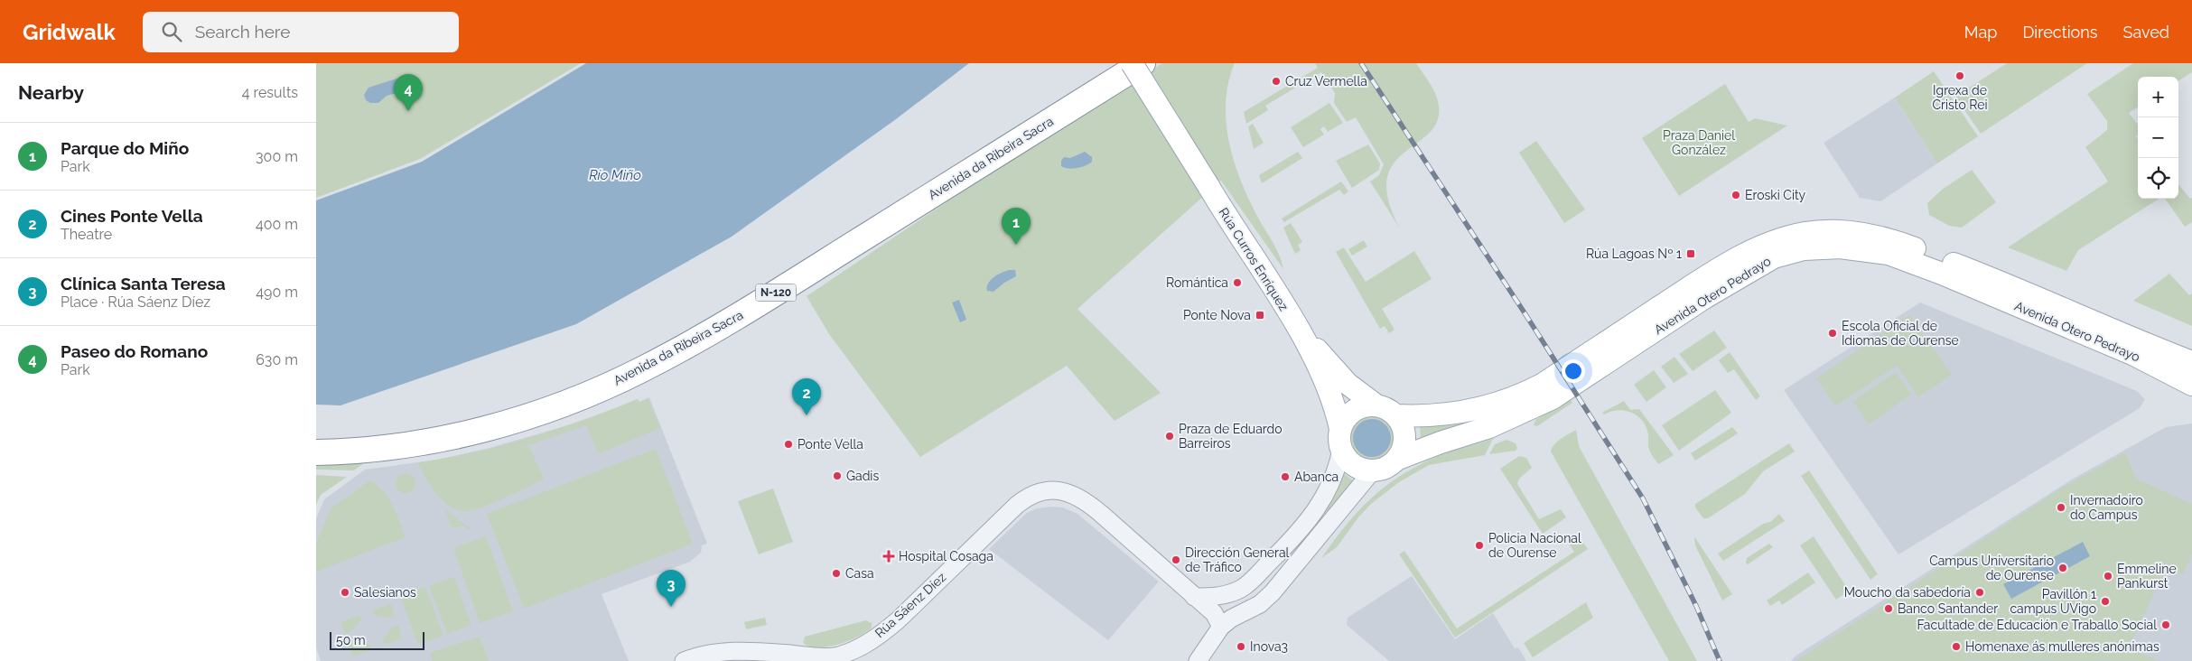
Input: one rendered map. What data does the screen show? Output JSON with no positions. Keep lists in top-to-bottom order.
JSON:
{
  "streets": {
    "highway": ["Avenida da Ribeira Sacra", "N-120"],
    "main road": ["Rúa Curros Enríquez", "Avenida Otero Pedrayo"],
    "street": ["Rúa Sáenz Díez"]
  },
  "crossings": [
    ["Rúa Curros Enríquez", "Avenida Otero Pedrayo"]
  ],
  "water": ["Río Miño"],
  "parks": ["Praza Daniel González"],
  "places": {
    "other": [
      "Igrexa de Cristo Rei",
      "Cruz Vermella",
      "Eroski City",
      "Romántica",
      "Escola Oficial de Idiomas de Ourense",
      "Praza de Eduardo Barreiros",
      "Ponte Vella",
      "Gadis",
      "Abanca",
      "Invernadoiro do Campus",
      "Policia Nacional de Ourense",
      "Dirección General de Tráfico",
      "Campus Universitario de Ourense",
      "Casa",
      "Emmeline Pankurst",
      "Salesianos",
      "Moucho da sabedoría",
      "Pavillón 1 campus UVigo",
      "Banco Santander",
      "Facultade de Educación e Traballo Social",
      "Inova3",
      "Homenaxe ás mulleres anónimas"
    ],
    "transit": ["Rúa Lagoas Nº 1", "Ponte Nova"],
    "health": ["Hospital Cosaga"]
  },
  "scale_bar": "50 m",
  "page": {
    "header": "Gridwalk",
    "search": "Search here",
    "nav": ["Map", "Directions", "Saved"],
    "heading": ["Nearby", "4 results"],
    "pins": [
      "4",
      "1",
      "2",
      "3"
    ],
    "map_buttons": ["+", "−"],
    "list": [
      {
        "mark": "1",
        "name": "Parque do Miño",
        "note": "Park",
        "value": "300 m"
      },
      {
        "mark": "2",
        "name": "Cines Ponte Vella",
        "note": "Theatre",
        "value": "400 m"
      },
      {
        "mark": "3",
        "name": "Clínica Santa Teresa",
        "note": "Place · Rúa Sáenz Díez",
        "value": "490 m"
      },
      {
        "mark": "4",
        "name": "Paseo do Romano",
        "note": "Park",
        "value": "630 m"
      }
    ],
    "scale": "50 m"
  }
}
